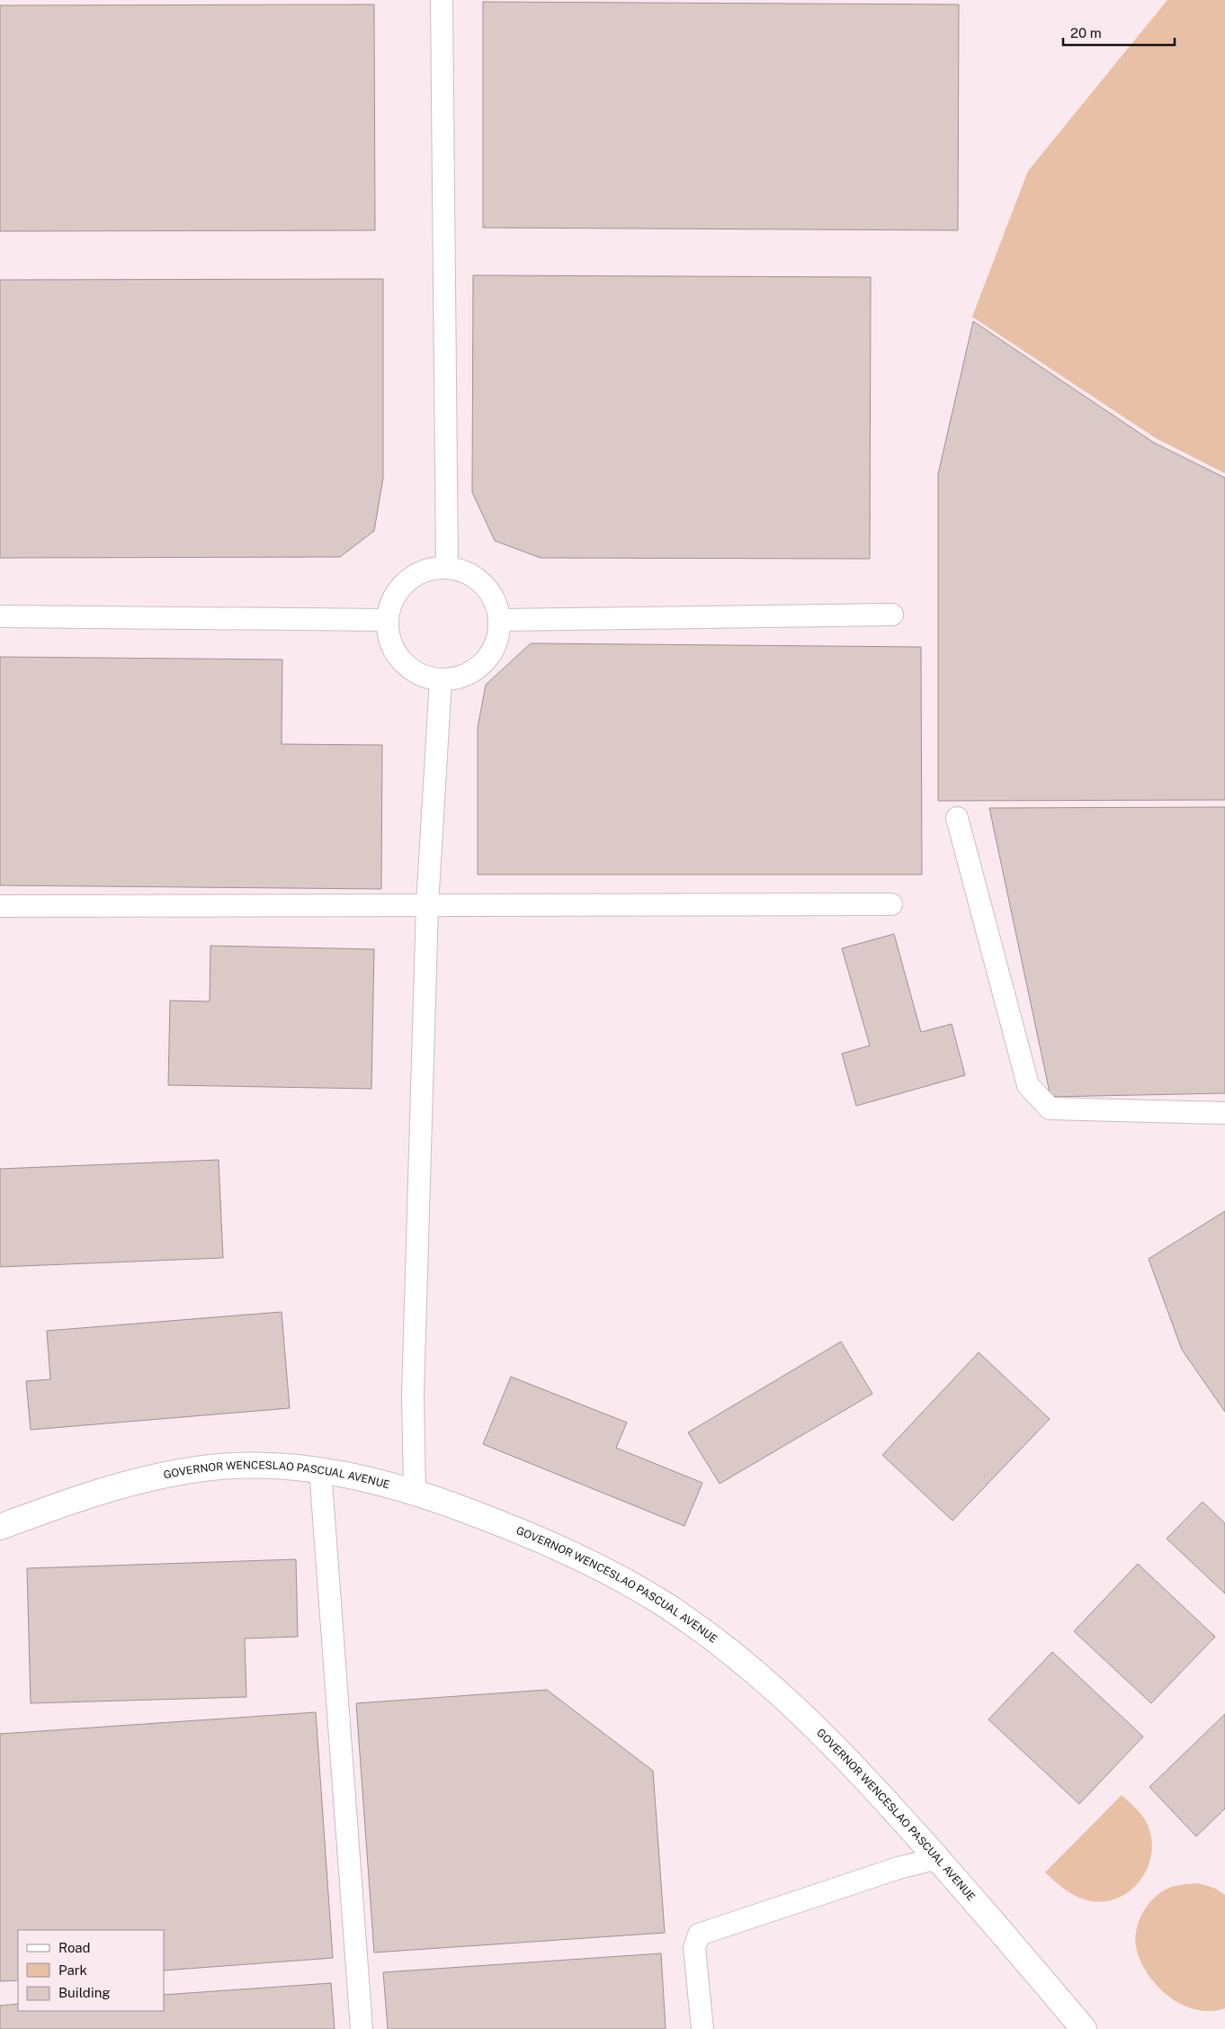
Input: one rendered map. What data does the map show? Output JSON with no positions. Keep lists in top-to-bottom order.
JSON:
{
  "streets": {
    "main road": ["GOVERNOR WENCESLAO PASCUAL AVENUE"]
  },
  "legend": ["Road", "Park", "Building"],
  "scale_bar": "20 m"
}
